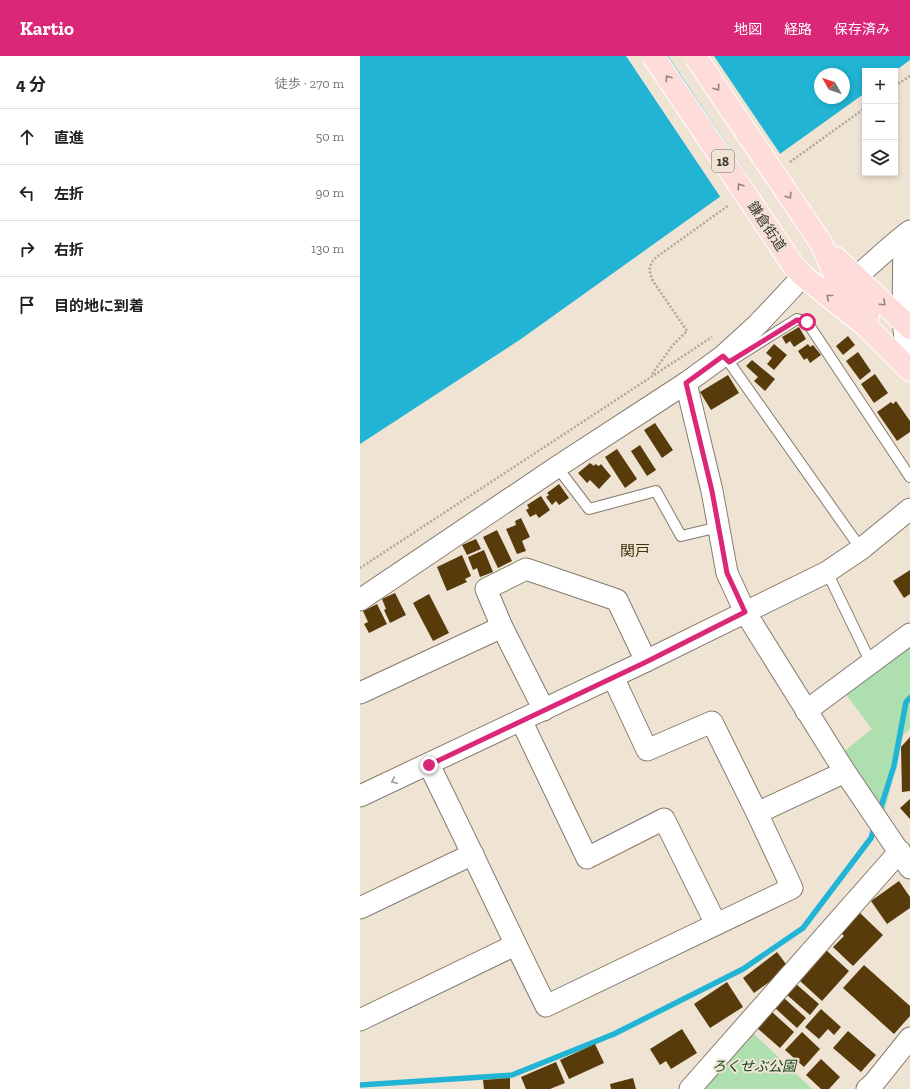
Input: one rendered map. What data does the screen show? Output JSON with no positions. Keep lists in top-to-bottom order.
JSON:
{
  "streets": {
    "main road": ["18", "鎌倉街道"]
  },
  "districts": ["関戸"],
  "parks": ["ろくせぶ公園"],
  "north": "top left",
  "page": {
    "header": "Kartio",
    "nav": ["地図", "経路", "保存済み"],
    "heading": ["4 分", "徒歩 · 270 m"],
    "map_buttons": ["+", "−"],
    "list": [
      ["直進", "50 m"],
      ["左折", "90 m"],
      ["右折", "130 m"],
      "目的地に到着"
    ]
  }
}
